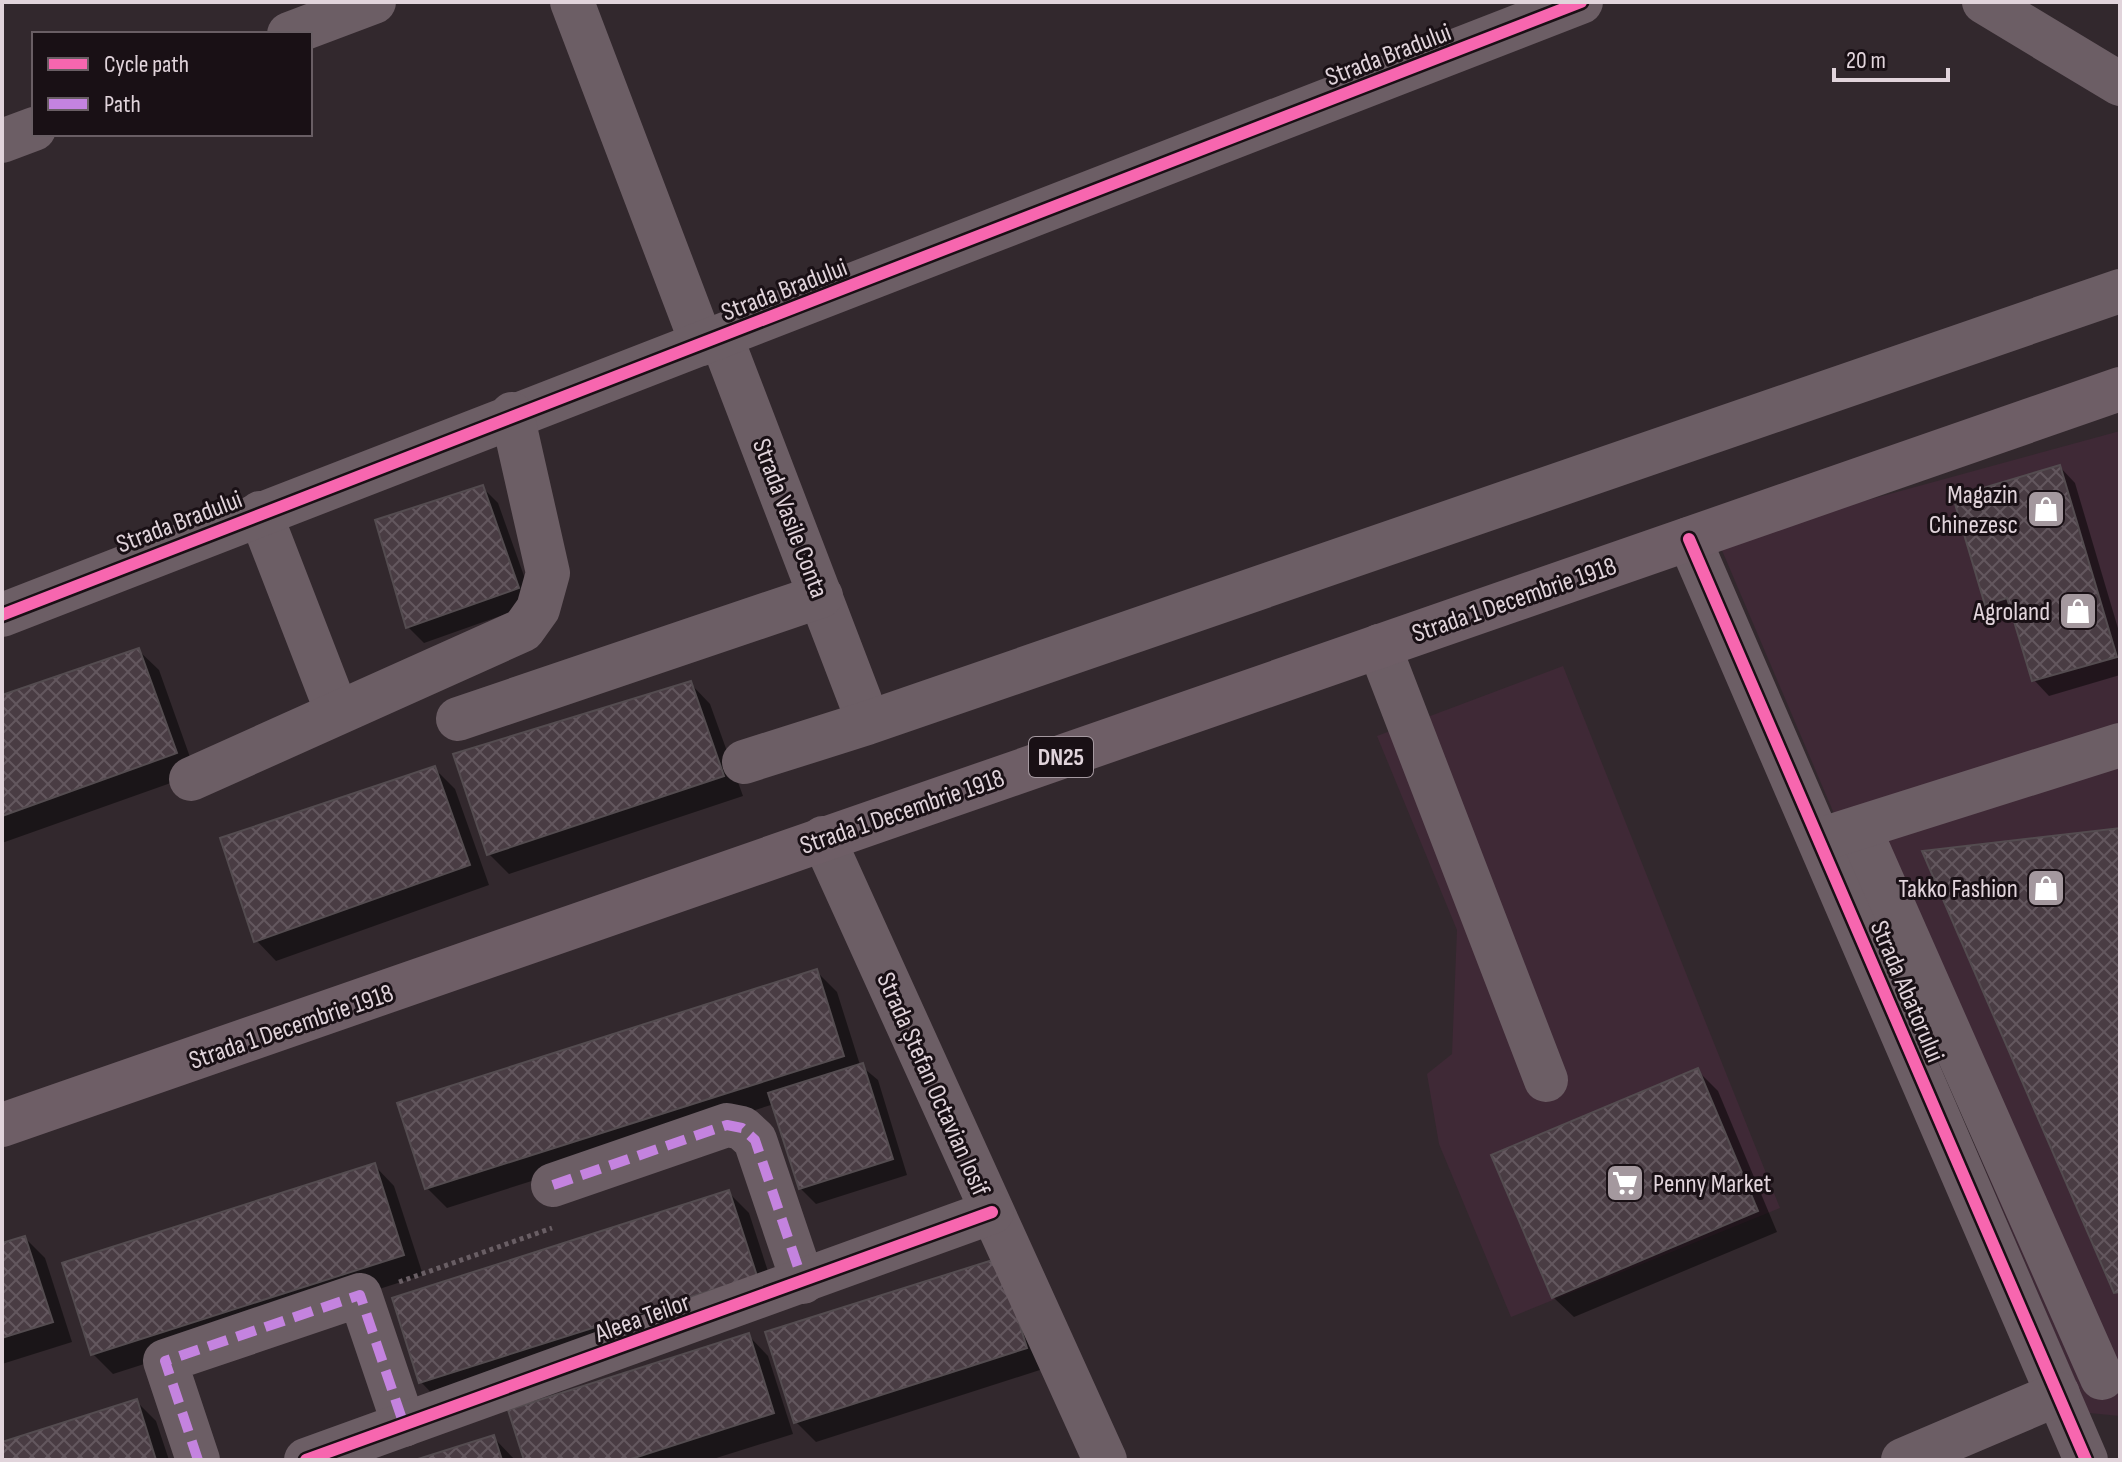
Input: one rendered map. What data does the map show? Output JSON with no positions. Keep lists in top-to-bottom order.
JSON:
{
  "streets": {
    "main road": ["Strada 1 Decembrie 1918", "DN25"],
    "street": [
      "Strada Bradului",
      "Strada Vasile Conta",
      "Strada Abatorului",
      "Strada Ștefan Octavian Iosif",
      "Aleea Teilor"
    ]
  },
  "crossings": [
    ["Strada Bradului", "Strada Vasile Conta"],
    ["Strada 1 Decembrie 1918", "Strada Abatorului"],
    ["Strada 1 Decembrie 1918", "Strada Ștefan Octavian Iosif"],
    ["Strada Ștefan Octavian Iosif", "Aleea Teilor"]
  ],
  "places": {
    "shop": ["Magazin Chinezesc", "Agroland", "Takko Fashion"],
    "supermarket": ["Penny Market"]
  },
  "legend": ["Cycle path", "Path"],
  "scale_bar": "20 m"
}
